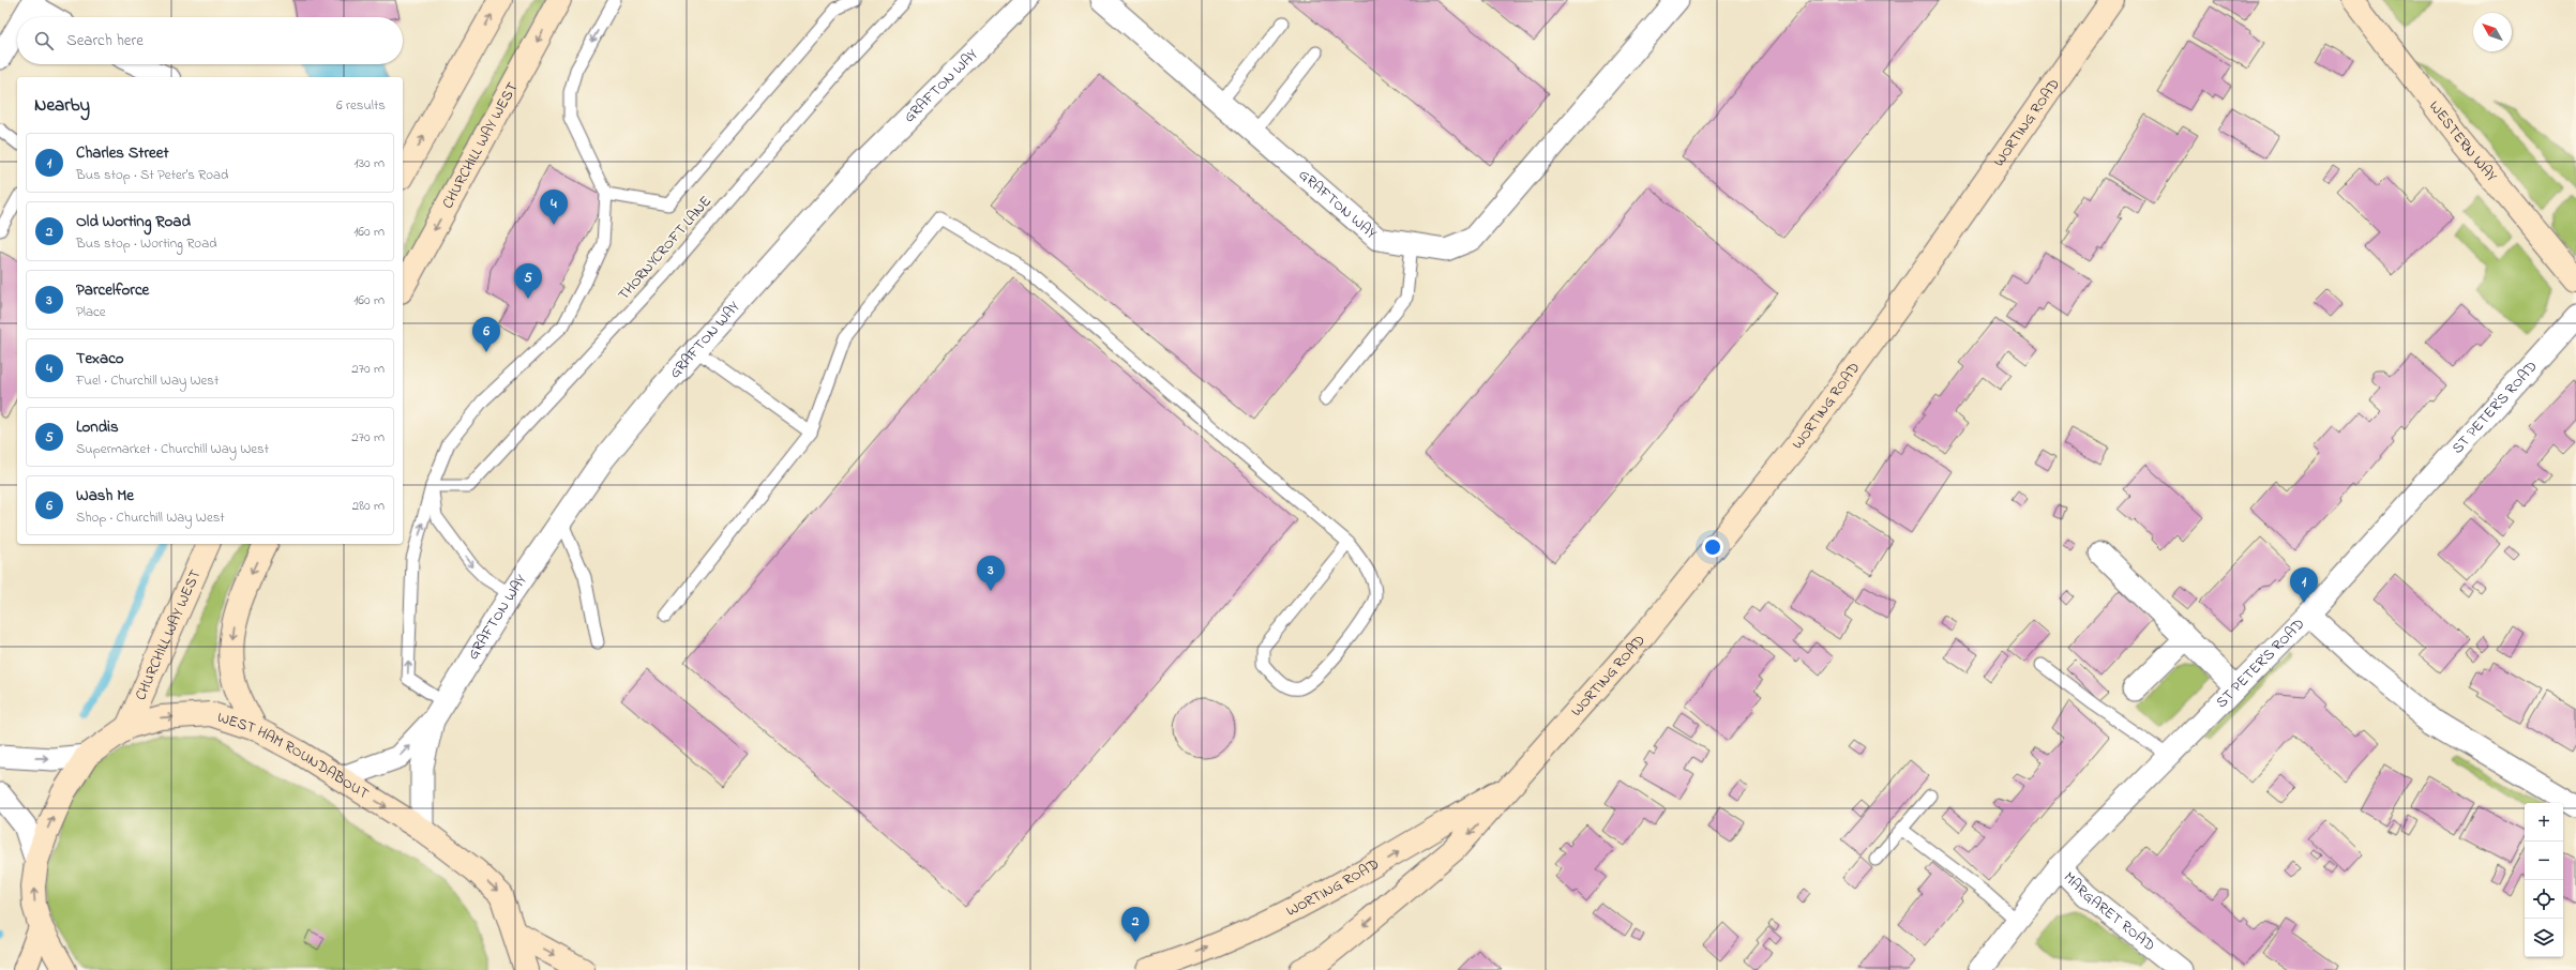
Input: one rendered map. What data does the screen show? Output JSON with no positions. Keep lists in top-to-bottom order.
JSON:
{
  "streets": {
    "street": [
      "GRAFTON WAY",
      "WORTING ROAD",
      "WESTERN WAY",
      "CHURCHILL WAY WEST",
      "ST PETER'S ROAD",
      "WEST HAM ROUNDABOUT",
      "MARGARET ROAD"
    ],
    "lane": ["THORNYCROFT LANE"]
  },
  "crossings": [
    ["GRAFTON WAY", "WEST HAM ROUNDABOUT"],
    ["CHURCHILL WAY WEST", "WEST HAM ROUNDABOUT"],
    ["ST PETER'S ROAD", "MARGARET ROAD"]
  ],
  "north": "top left",
  "page": {
    "search": "Search here",
    "heading": ["Nearby", "6 results"],
    "list": [
      {
        "mark": "1",
        "name": "Charles Street",
        "note": "Bus stop · St Peter's Road",
        "value": "130 m"
      },
      {
        "mark": "2",
        "name": "Old Worting Road",
        "note": "Bus stop · Worting Road",
        "value": "160 m"
      },
      {
        "mark": "3",
        "name": "Parcelforce",
        "note": "Place",
        "value": "160 m"
      },
      {
        "mark": "4",
        "name": "Texaco",
        "note": "Fuel · Churchill Way West",
        "value": "270 m"
      },
      {
        "mark": "5",
        "name": "Londis",
        "note": "Supermarket · Churchill Way West",
        "value": "270 m"
      },
      {
        "mark": "6",
        "name": "Wash Me",
        "note": "Shop · Churchill Way West",
        "value": "280 m"
      }
    ],
    "pins": [
      "4",
      "5",
      "6",
      "3",
      "1",
      "2"
    ],
    "map_buttons": ["+", "−"]
  }
}
